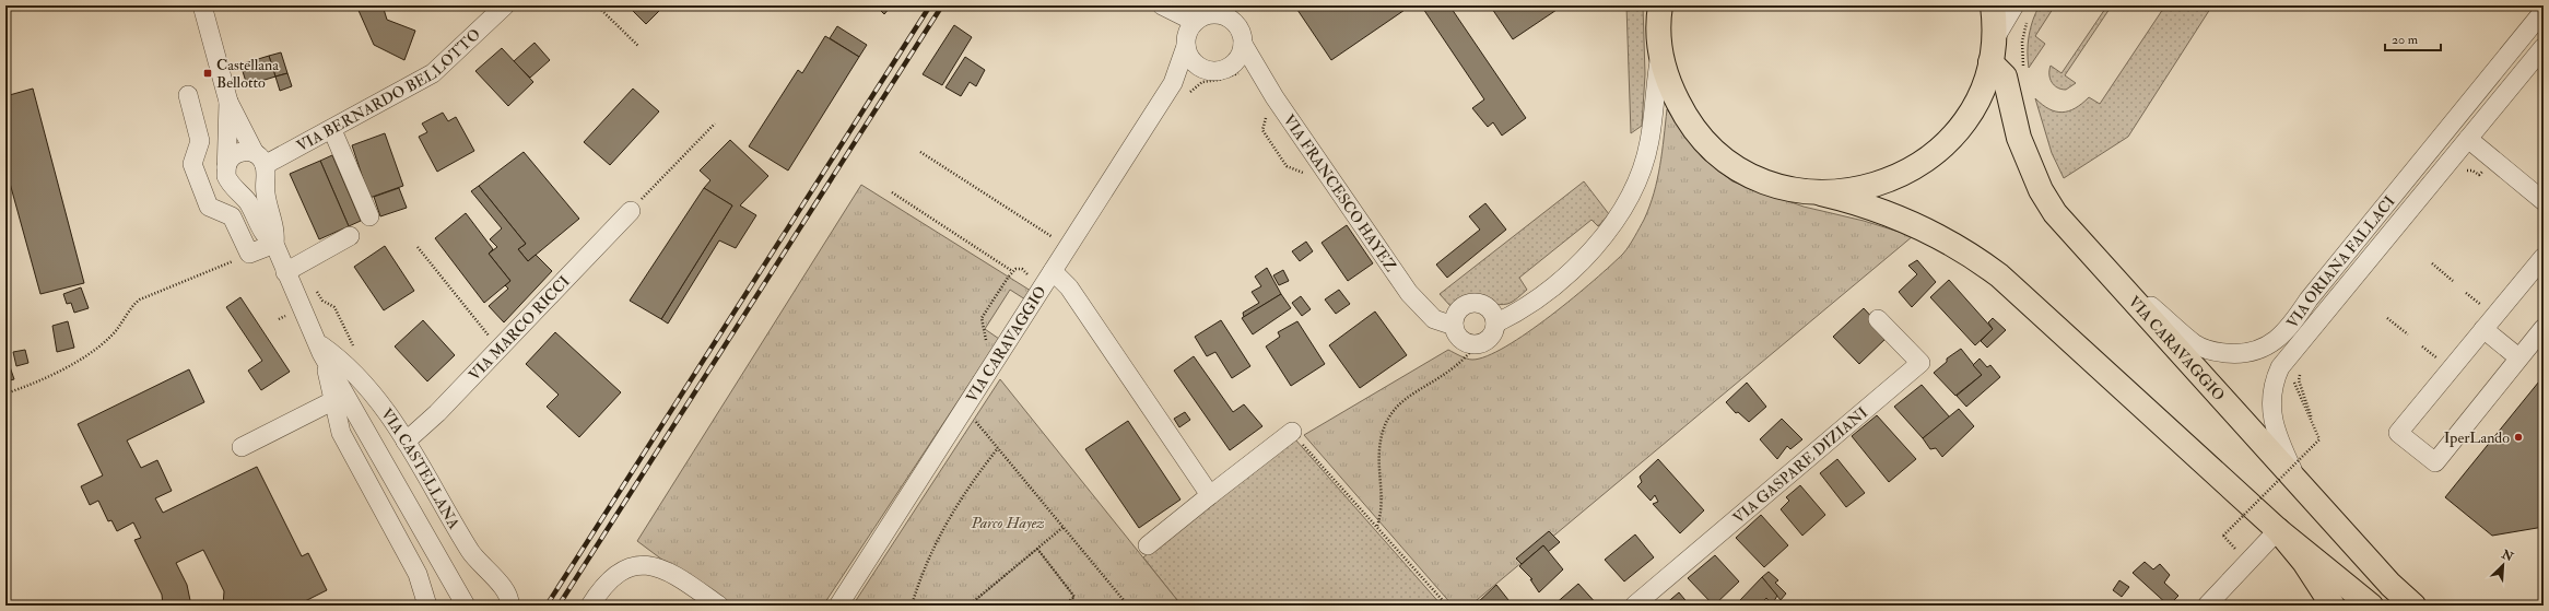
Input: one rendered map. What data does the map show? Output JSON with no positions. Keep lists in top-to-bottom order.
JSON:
{
  "streets": {
    "main road": ["VIA CARAVAGGIO"],
    "street": [
      "VIA BERNARDO BELLOTTO",
      "VIA FRANCESCO HAYEZ",
      "VIA ORIANA FALLACI",
      "VIA MARCO RICCI",
      "VIA GASPARE DIZIANI",
      "VIA CASTELLANA"
    ]
  },
  "crossings": [
    ["VIA BERNARDO BELLOTTO", "VIA CASTELLANA"],
    ["VIA FRANCESCO HAYEZ", "VIA CARAVAGGIO"],
    ["VIA ORIANA FALLACI", "VIA CARAVAGGIO"],
    ["VIA MARCO RICCI", "VIA CASTELLANA"]
  ],
  "parks": ["Parco Hayez"],
  "places": {
    "transit": ["Castellana Bellotto"],
    "other": ["IperLando"]
  },
  "scale_bar": "20 m",
  "north": "top right"
}
